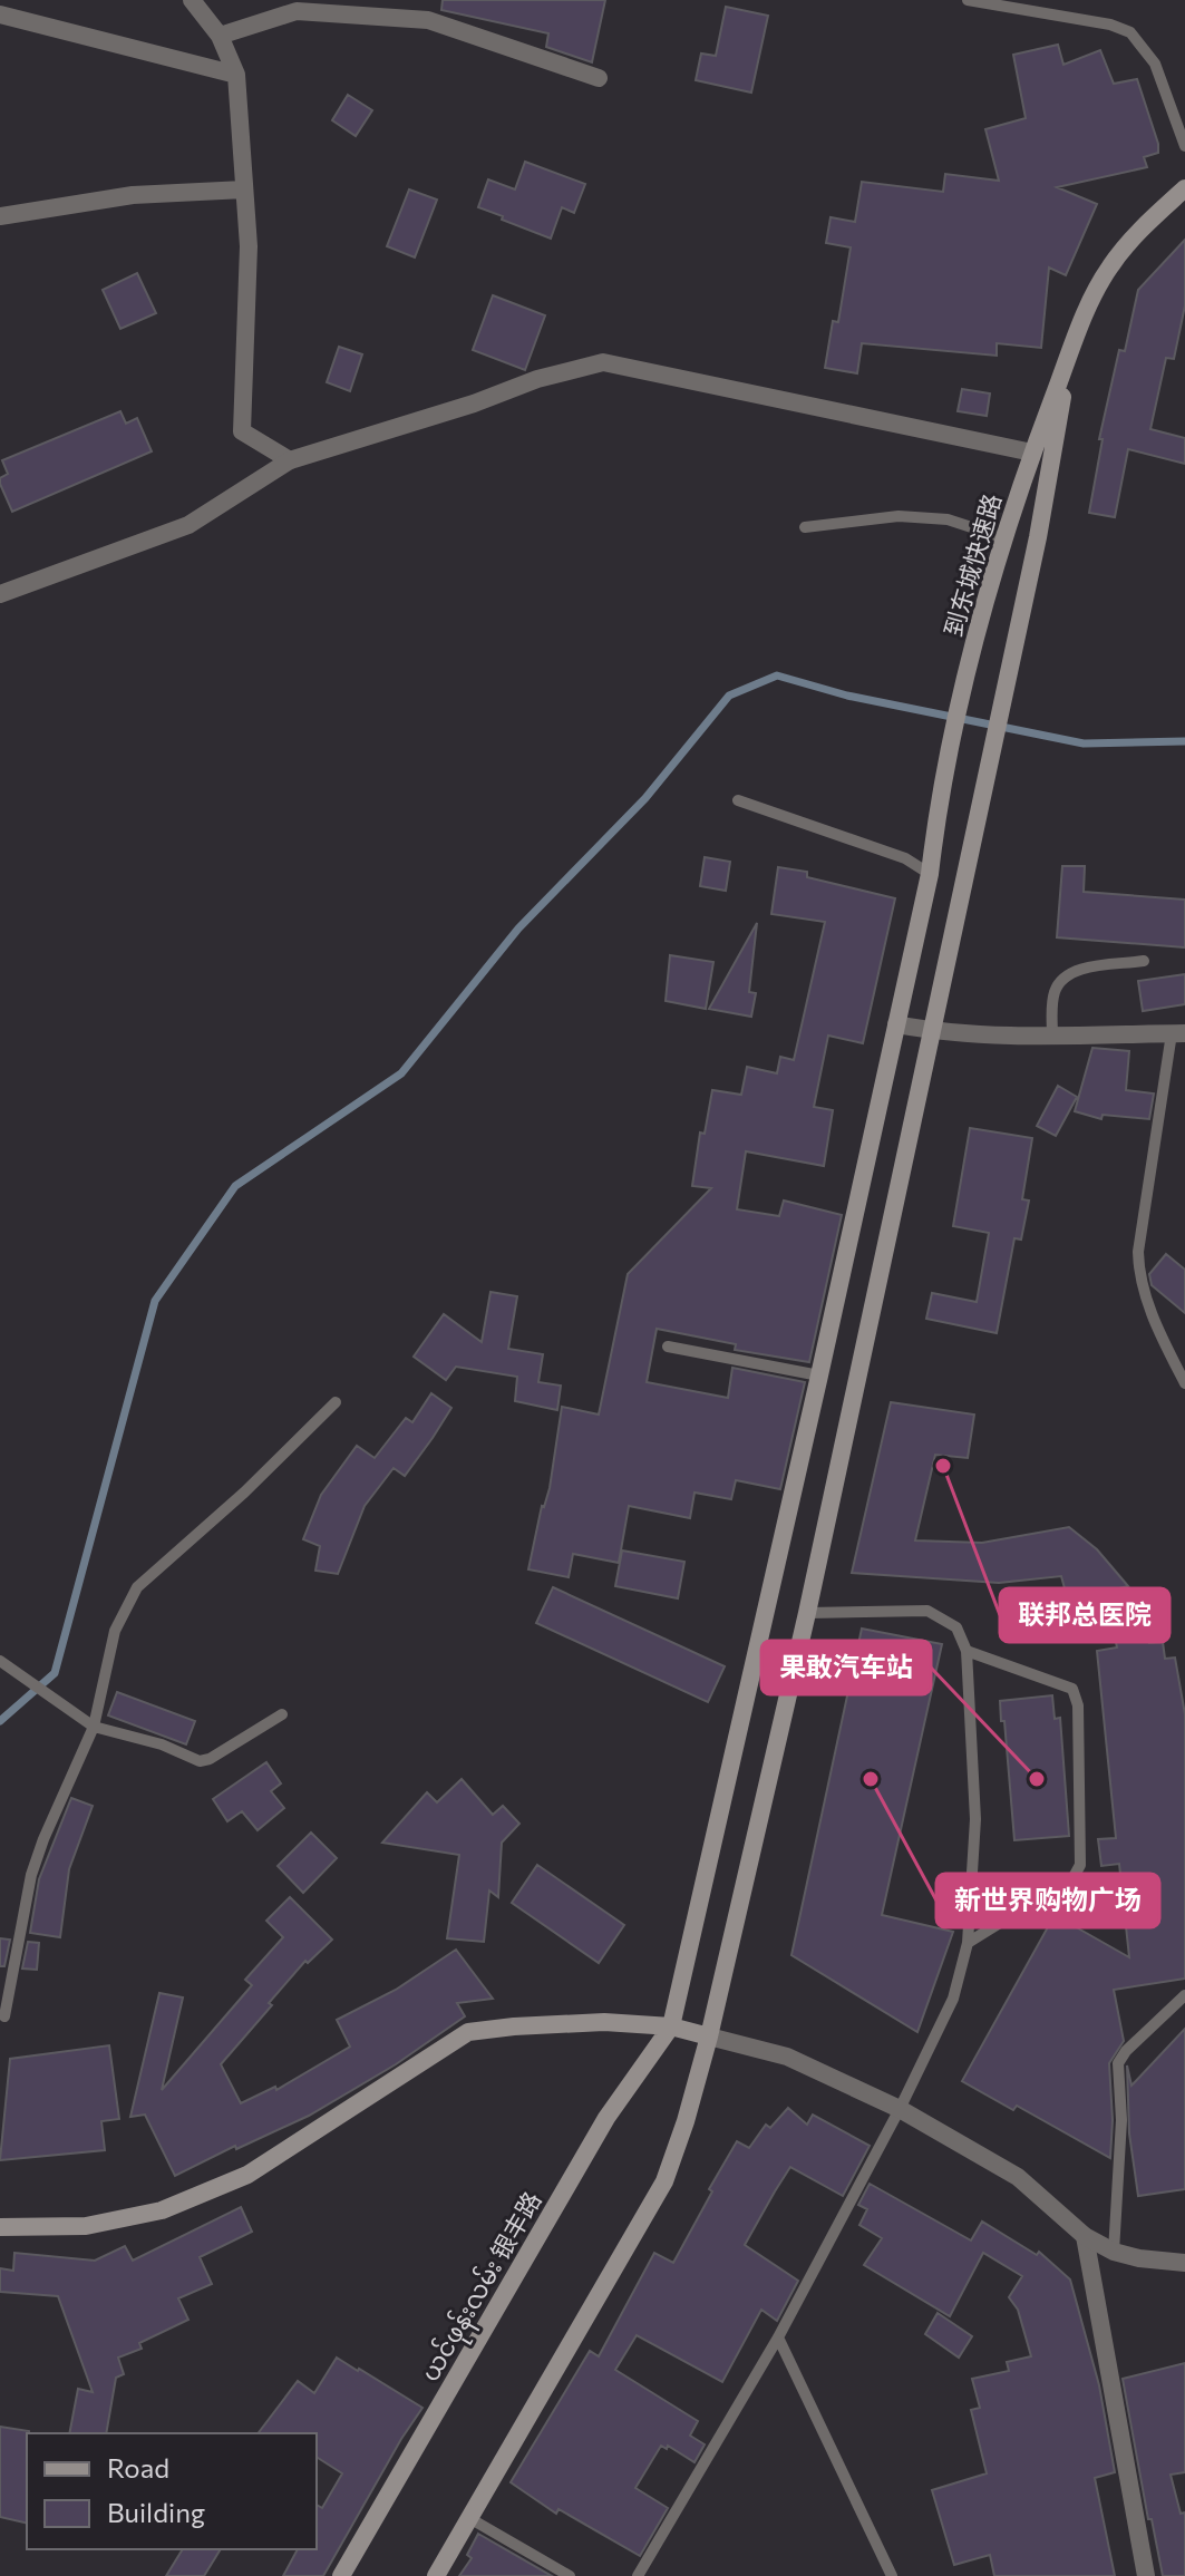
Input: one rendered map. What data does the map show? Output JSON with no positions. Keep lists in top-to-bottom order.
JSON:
{
  "streets": {
    "main road": ["到东城快速路", "ယင်ဖုန်းလမ်း 银丰路"]
  },
  "crossings": [
    ["到东城快速路", "ယင်ဖုန်းလမ်း 银丰路"]
  ],
  "places": ["联邦总医院", "新世界购物广场", "果敢汽车站"],
  "legend": ["Road", "Building"]
}
